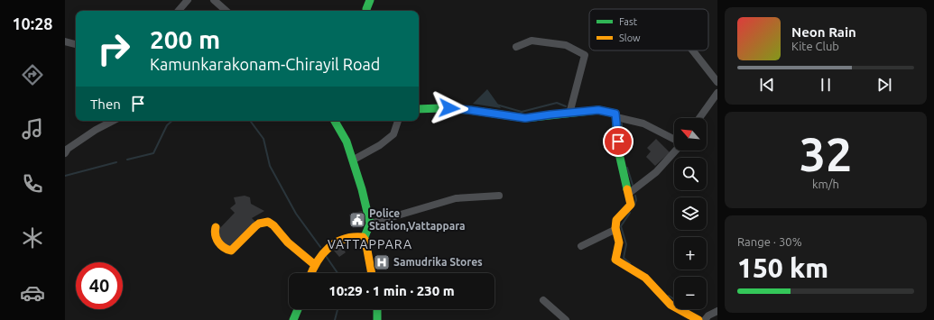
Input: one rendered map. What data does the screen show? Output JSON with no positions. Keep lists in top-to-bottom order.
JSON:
{
  "districts": ["VATTAPPARA"],
  "places": {
    "public building": ["Police Station,Vattappara"],
    "hospital": ["Samudrika Stores"]
  },
  "legend": ["Fast", "Slow"],
  "north": "top left",
  "page": {
    "tabs": "10:28",
    "turn": ["200 m", "Kamunkarakonam-Chirayil Road"],
    "song": ["Neon Rain", "Kite Club"],
    "then": "Then",
    "tile": [
      ["32", "km/h"],
      ["Range · 30%", "150 km"]
    ],
    "map_buttons": ["+", "−"],
    "limit": "40",
    "trip": "10:29 · 1 min · 230 m"
  }
}
